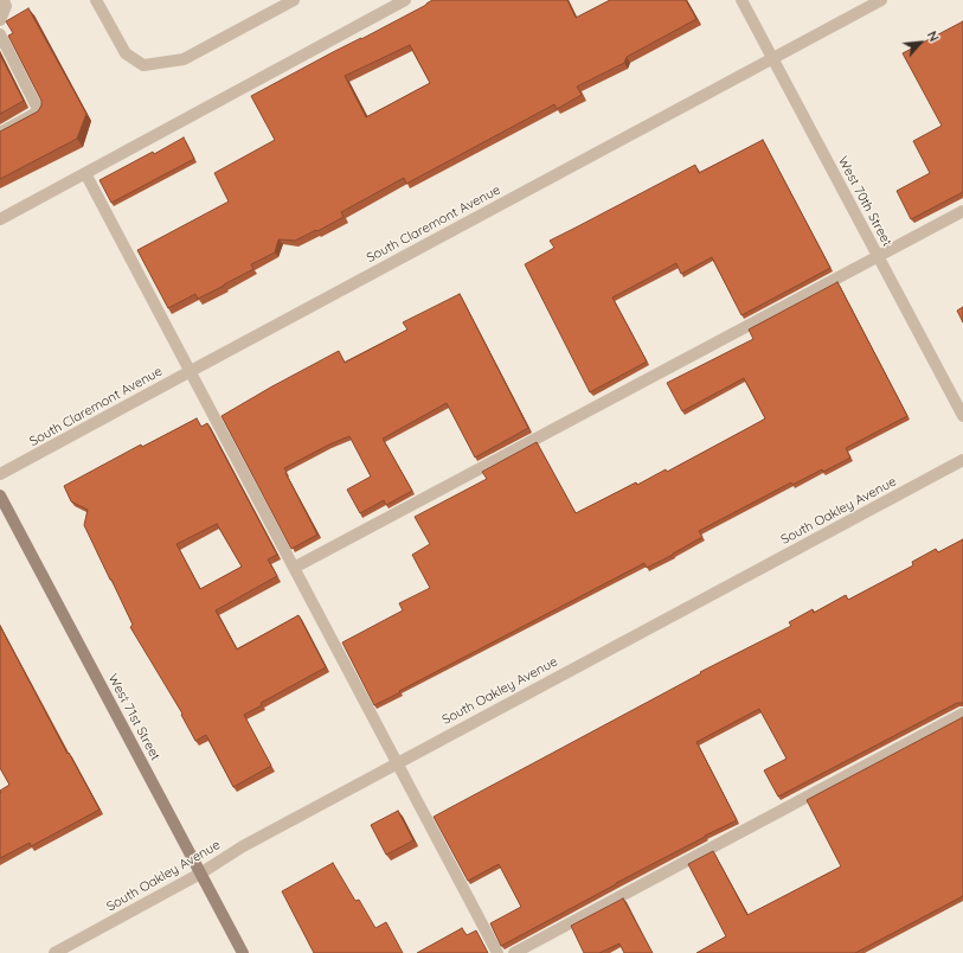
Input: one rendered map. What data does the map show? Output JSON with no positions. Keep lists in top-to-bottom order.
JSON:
{
  "streets": {
    "main road": ["West 71st Street"],
    "street": ["West 70th Street", "South Claremont Avenue", "South Oakley Avenue"]
  },
  "crossings": [
    ["West 70th Street", "South Claremont Avenue"],
    ["South Oakley Avenue", "West 71st Street"]
  ],
  "north": "top right"
}
